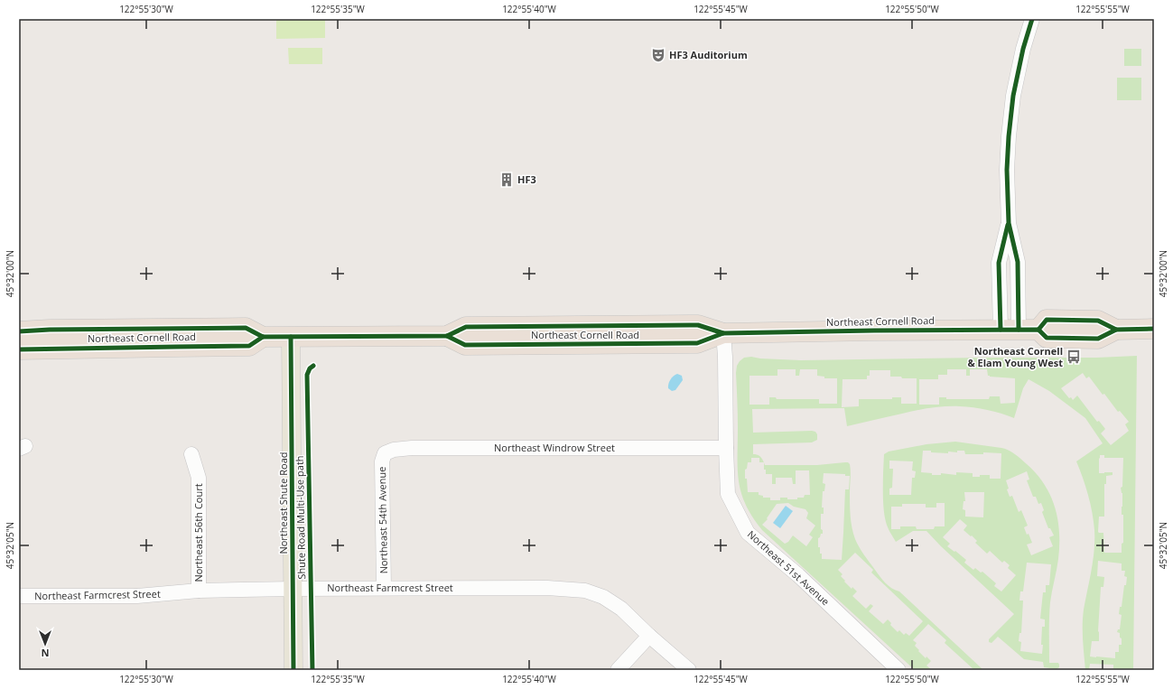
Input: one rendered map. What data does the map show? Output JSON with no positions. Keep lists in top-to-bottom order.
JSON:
{
  "streets": {
    "highway": ["Northeast Cornell Road"],
    "main road": ["Northeast Shute Road"],
    "street": [
      "Northeast Windrow Street",
      "Northeast 54th Avenue",
      "Northeast 56th Court",
      "Northeast 51st Avenue",
      "Northeast Farmcrest Street"
    ],
    "cycle path": ["Shute Road Multi-Use path"]
  },
  "crossings": [
    ["Northeast Cornell Road", "Northeast Shute Road"],
    ["Northeast Cornell Road", "Northeast 51st Avenue"],
    ["Northeast Windrow Street", "Northeast 54th Avenue"],
    ["Northeast Windrow Street", "Northeast 51st Avenue"],
    ["Northeast Shute Road", "Northeast Farmcrest Street"],
    ["Northeast 54th Avenue", "Northeast Farmcrest Street"],
    ["Northeast 56th Court", "Northeast Farmcrest Street"]
  ],
  "places": {
    "theatre": ["HF3 Auditorium"],
    "building": ["HF3"],
    "bus stop": ["Northeast Cornell & Elam Young West"]
  },
  "north": "bottom",
  "coordinates": [
    "122°55'30\"W",
    "122°55'35\"W",
    "122°55'40\"W",
    "122°55'45\"W",
    "122°55'50\"W",
    "122°55'55\"W",
    "45°32'00\"N",
    "45°32'05\"N"
  ]
}
